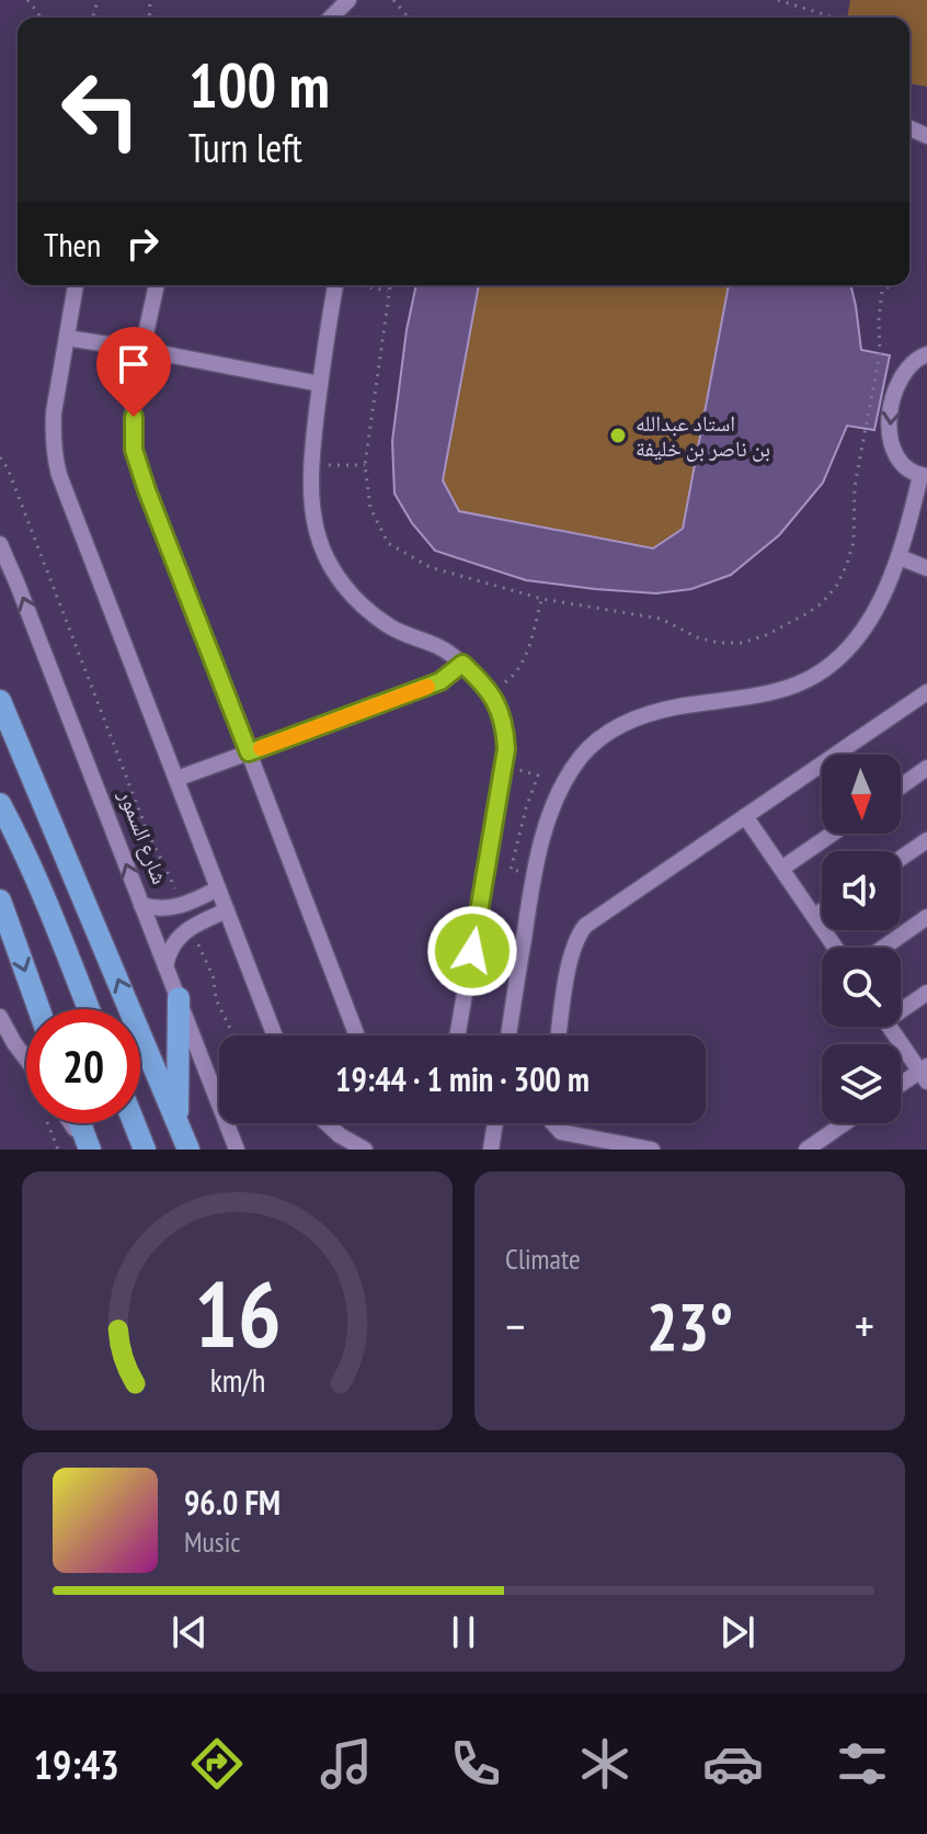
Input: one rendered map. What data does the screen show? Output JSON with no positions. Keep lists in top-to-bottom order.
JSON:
{
  "streets": {
    "street": ["شارع السمور"]
  },
  "places": ["استاد عبدالله بن ناصر بن خليفة"],
  "north": "bottom",
  "page": {
    "turn": ["100 m", "Turn left"],
    "then": "Then",
    "limit": "20",
    "trip": "19:44 · 1 min · 300 m",
    "tile": "Climate",
    "heat": ["−", "23°", "+"],
    "song": ["96.0 FM", "Music"],
    "tabs": "19:43",
    "gauge": ["16", "km/h"]
  }
}
